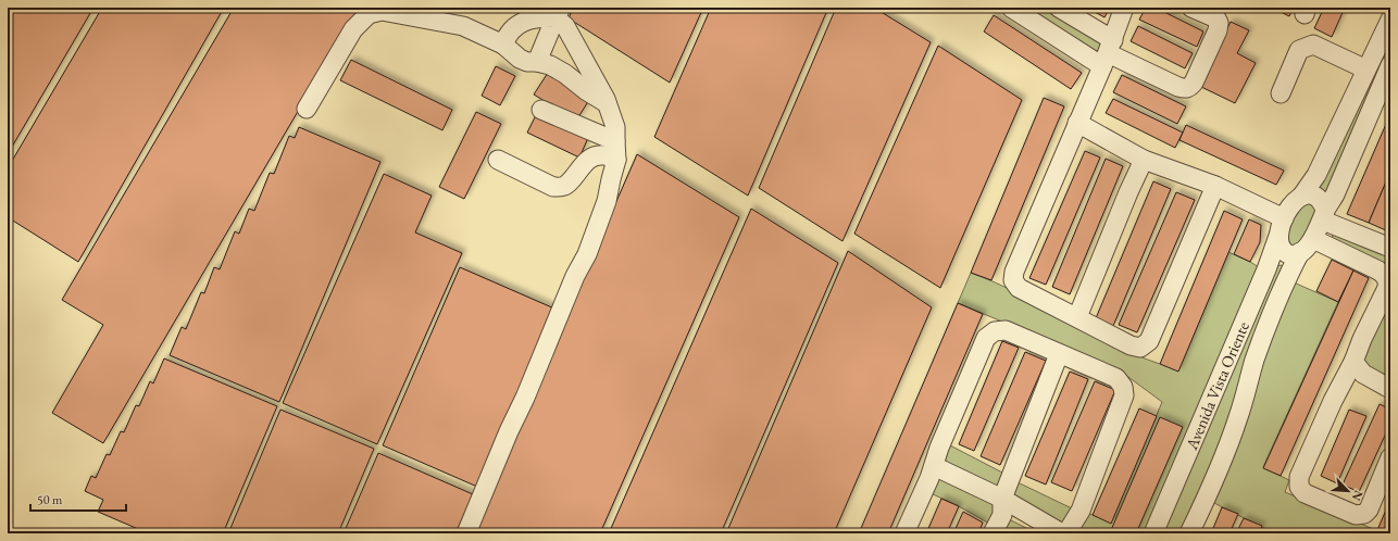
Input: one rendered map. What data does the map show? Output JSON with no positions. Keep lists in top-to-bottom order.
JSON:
{
  "streets": {
    "street": ["Avenida Vista Oriente"]
  },
  "scale_bar": "50 m",
  "north": "bottom right"
}
